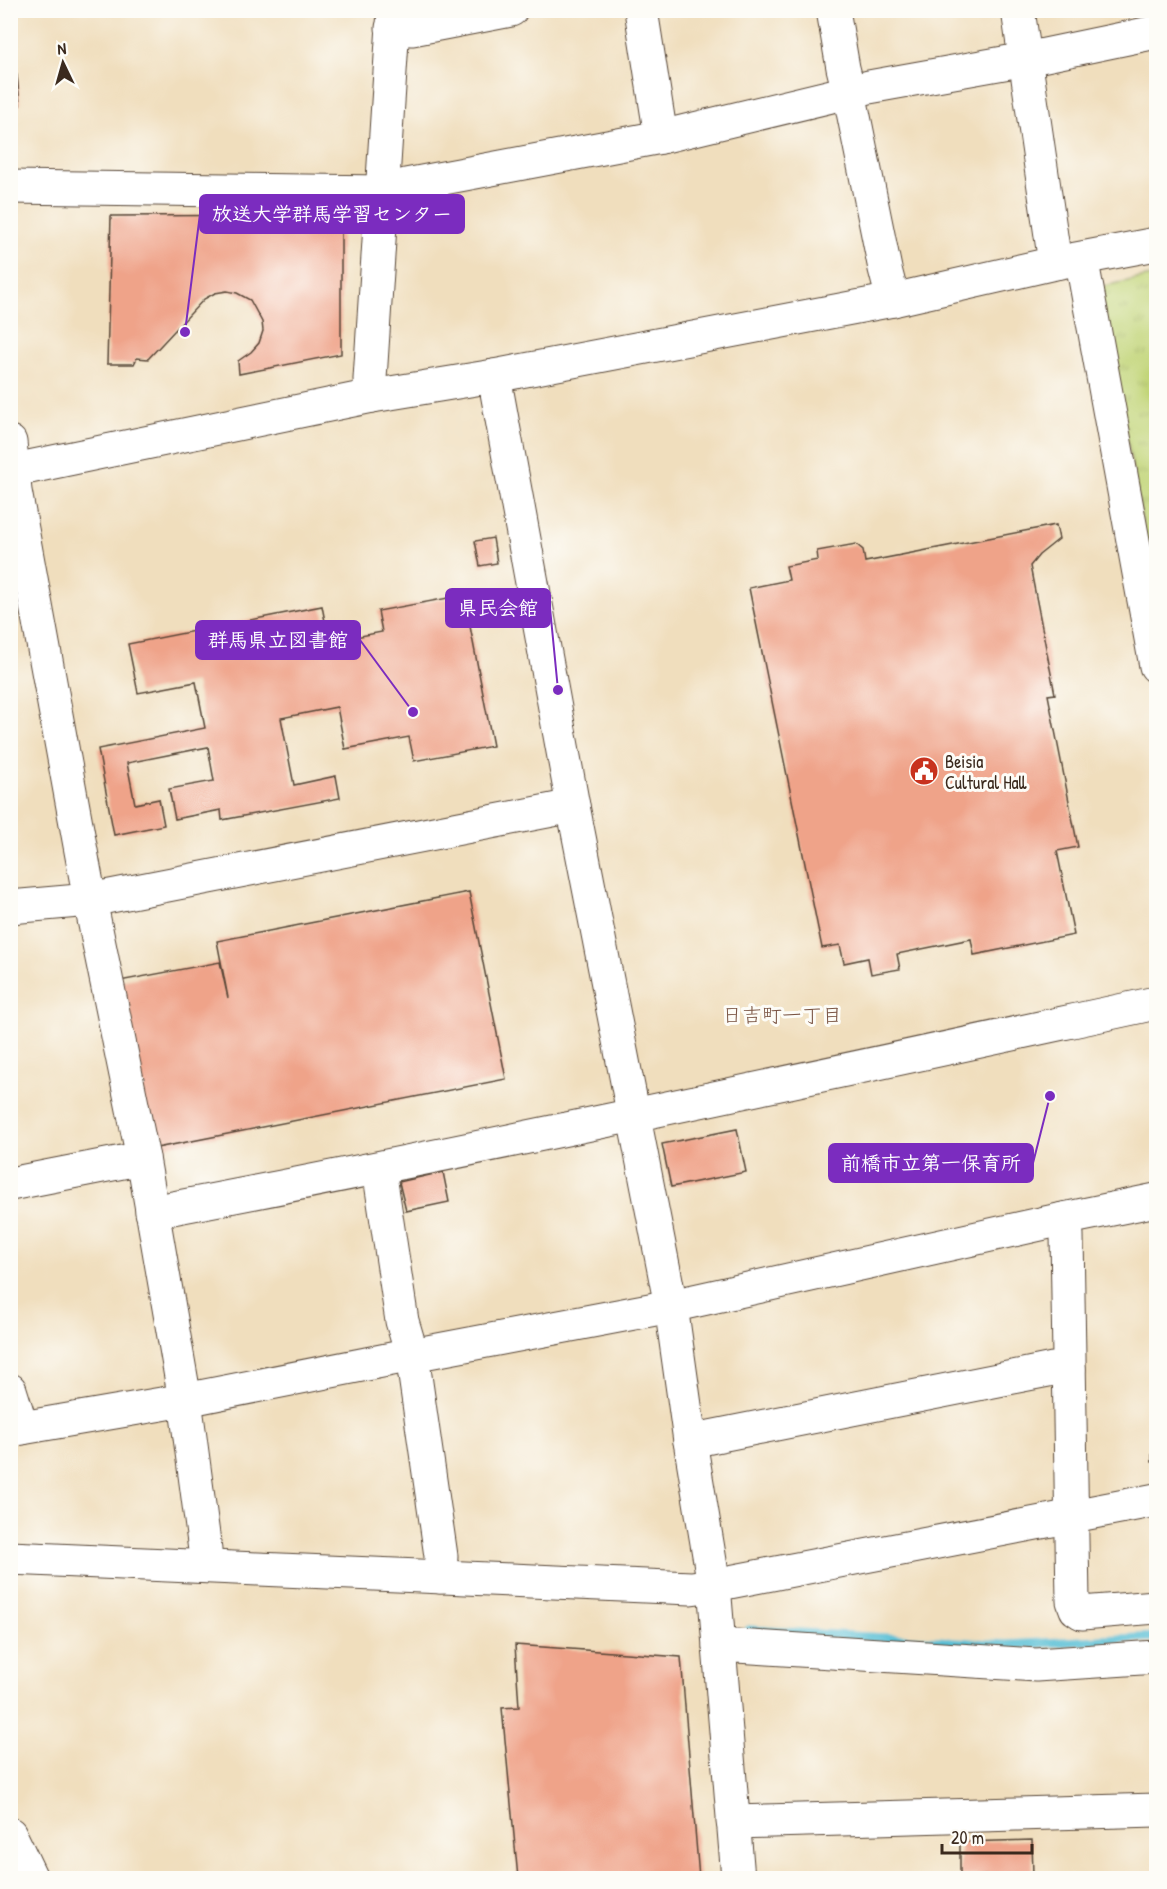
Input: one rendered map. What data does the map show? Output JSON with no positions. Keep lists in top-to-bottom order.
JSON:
{
  "districts": ["日吉町一丁目"],
  "places": {
    "other": [
      "放送大学群馬学習センター",
      "県民会館",
      "群馬県立図書館",
      "前橋市立第一保育所"
    ],
    "public building": ["Beisia Cultural Hall"]
  },
  "scale_bar": "20 m",
  "north": "top"
}
